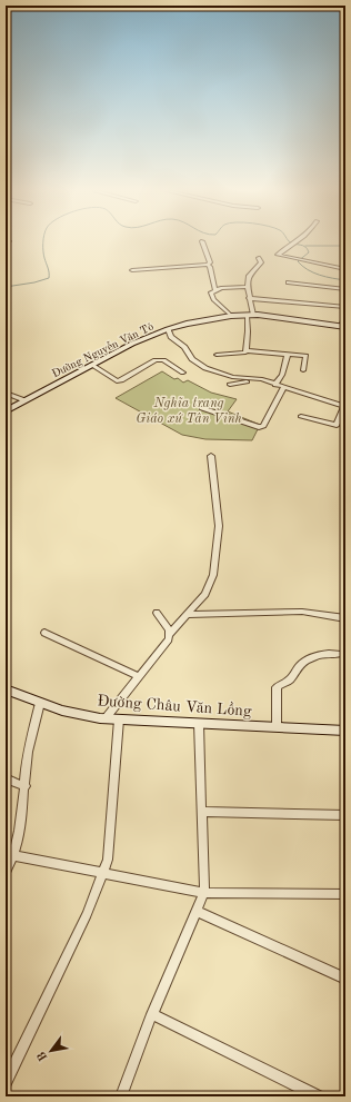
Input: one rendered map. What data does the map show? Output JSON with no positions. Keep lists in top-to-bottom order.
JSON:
{
  "streets": {
    "street": ["Đường Nguyễn Văn Tỏ", "Đường Châu Văn Lồng"]
  },
  "parks": ["Nghĩa trang Giáo xứ Tân Vinh"],
  "north": "bottom left"
}
